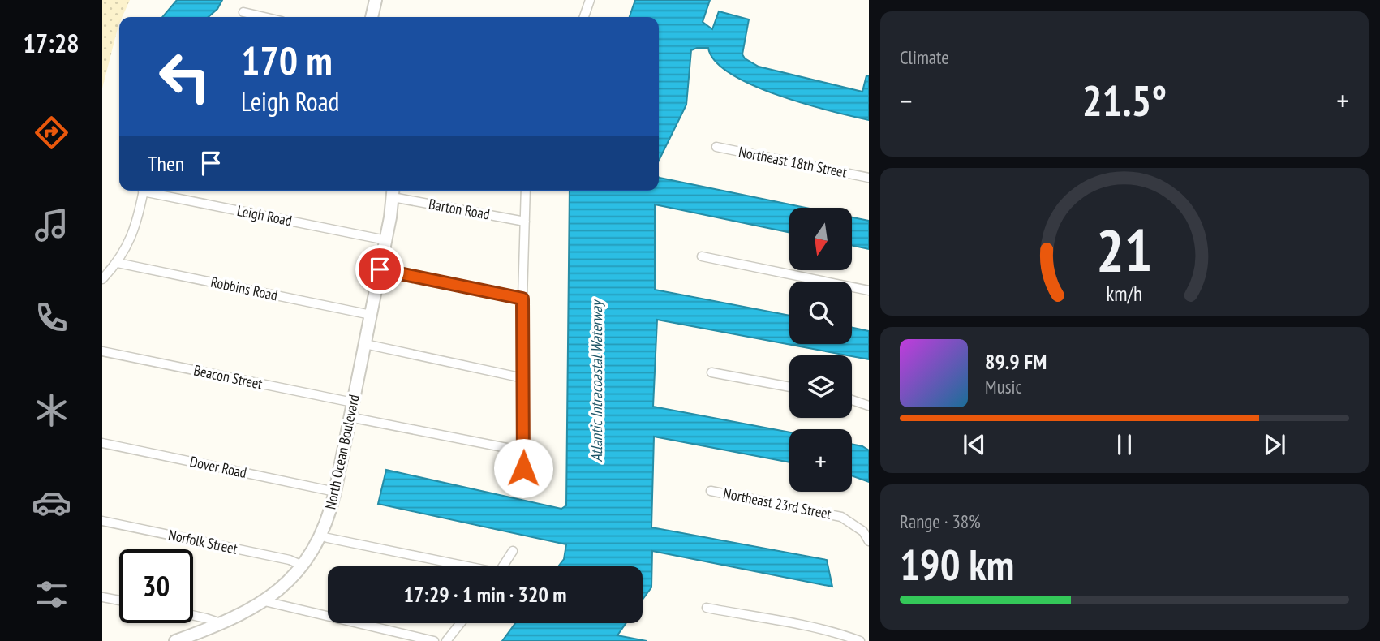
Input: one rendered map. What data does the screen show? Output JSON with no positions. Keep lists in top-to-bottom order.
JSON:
{
  "streets": {
    "main road": ["North Ocean Boulevard"],
    "street": [
      "Northeast 18th Street",
      "Barton Road",
      "Leigh Road",
      "Robbins Road",
      "Beacon Street",
      "Dover Road",
      "Northeast 23rd Street",
      "Norfolk Street"
    ]
  },
  "crossings": [
    ["Barton Road", "North Ocean Boulevard"],
    ["Leigh Road", "North Ocean Boulevard"],
    ["Robbins Road", "North Ocean Boulevard"],
    ["Beacon Street", "North Ocean Boulevard"],
    ["North Ocean Boulevard", "Dover Road"],
    ["North Ocean Boulevard", "Norfolk Street"]
  ],
  "water": ["Atlantic Intracoastal Waterway"],
  "north": "bottom",
  "page": {
    "tabs": "17:28",
    "tile": [
      "Climate",
      ["Range · 38%", "190 km"]
    ],
    "turn": ["170 m", "Leigh Road"],
    "heat": ["−", "21.5°", "+"],
    "then": "Then",
    "map_buttons": "+",
    "song": ["89.9 FM", "Music"],
    "limit": "30",
    "trip": "17:29 · 1 min · 320 m",
    "gauge": ["21", "km/h"]
  }
}
